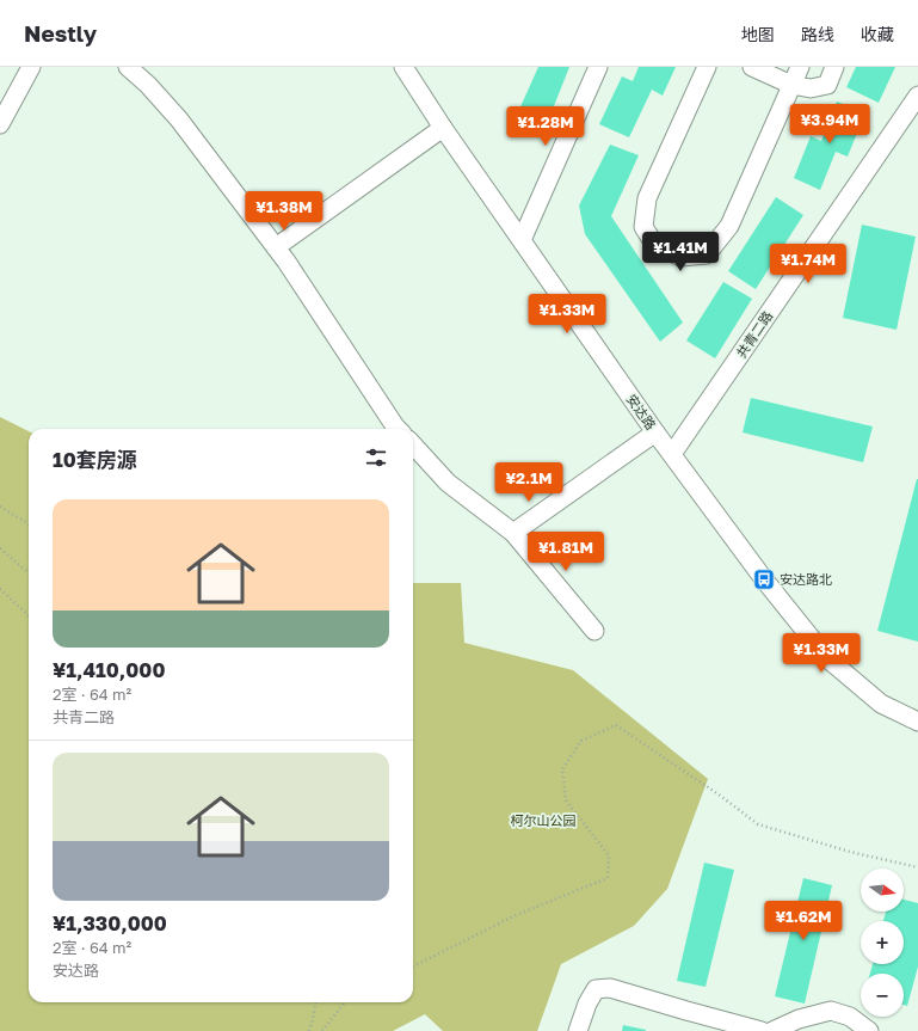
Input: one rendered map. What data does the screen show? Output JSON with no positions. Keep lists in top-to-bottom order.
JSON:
{
  "streets": {
    "street": ["共青二路", "安达路"]
  },
  "crossings": [
    ["共青二路", "安达路"]
  ],
  "parks": ["柯尔山公园"],
  "places": {
    "bus stop": ["安达路北"]
  },
  "north": "right",
  "page": {
    "header": "Nestly",
    "nav": ["地图", "路线", "收藏"],
    "price": [
      "¥3.94M",
      "¥1.28M",
      "¥1.38M",
      "¥1.41M",
      "¥1.74M",
      "¥1.33M",
      "¥2.1M",
      "¥1.81M",
      "¥1.33M",
      "¥1.62M"
    ],
    "heading": "10套房源",
    "list": [
      {
        "name": "¥1,410,000",
        "note": "2室 · 64 m² · 共青二路"
      },
      {
        "name": "¥1,330,000",
        "note": "2室 · 64 m² · 安达路"
      }
    ],
    "map_buttons": ["+", "−"]
  }
}
